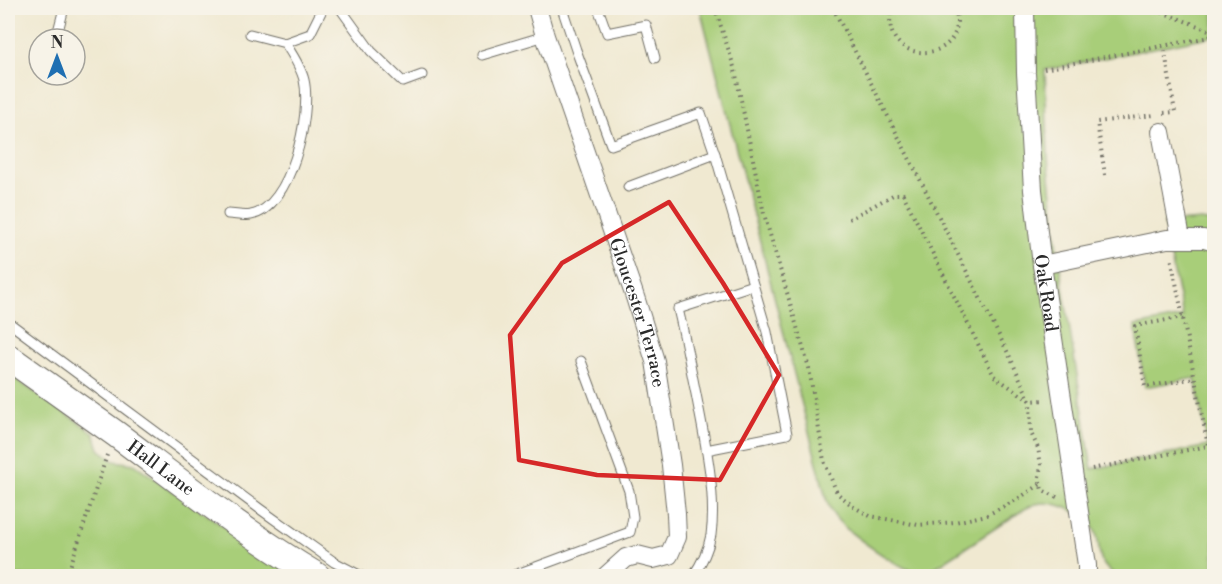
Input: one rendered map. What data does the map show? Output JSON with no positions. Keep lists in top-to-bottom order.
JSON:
{
  "streets": {
    "street": ["Oak Road", "Gloucester Terrace", "Hall Lane"]
  },
  "north": "top"
}
